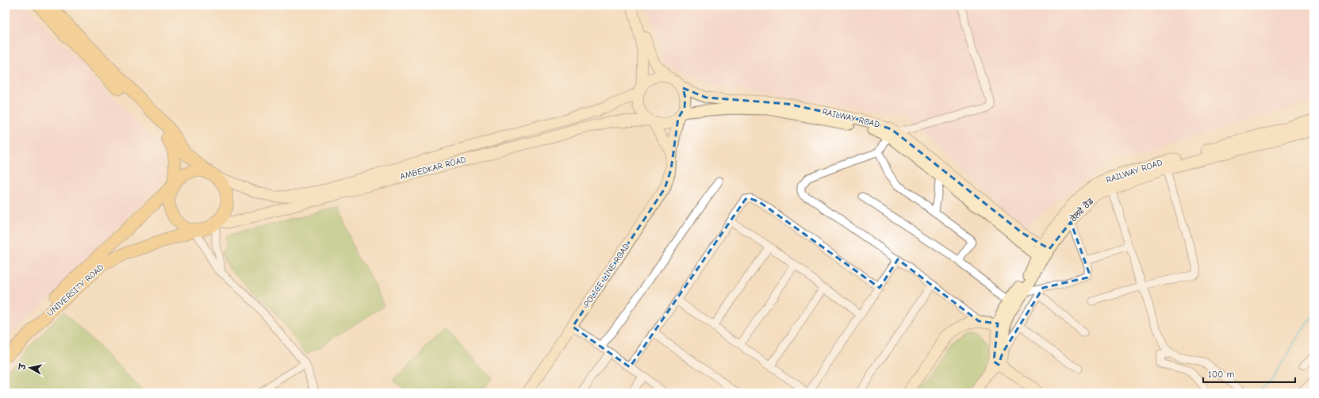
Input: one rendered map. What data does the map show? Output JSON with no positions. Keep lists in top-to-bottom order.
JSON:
{
  "streets": {
    "main road": [
      "RAILWAY ROAD",
      "AMBEDKAR ROAD",
      "ਰੇਲਵੇ ਰੋਡ",
      "POLICE LINE ROAD",
      "UNIVERSITY ROAD"
    ]
  },
  "crossings": [
    ["RAILWAY ROAD", "AMBEDKAR ROAD"],
    ["RAILWAY ROAD", "ਰੇਲਵੇ ਰੋਡ"],
    ["RAILWAY ROAD", "POLICE LINE ROAD"],
    ["AMBEDKAR ROAD", "POLICE LINE ROAD"],
    ["AMBEDKAR ROAD", "UNIVERSITY ROAD"]
  ],
  "scale_bar": "100 m",
  "north": "left"
}
